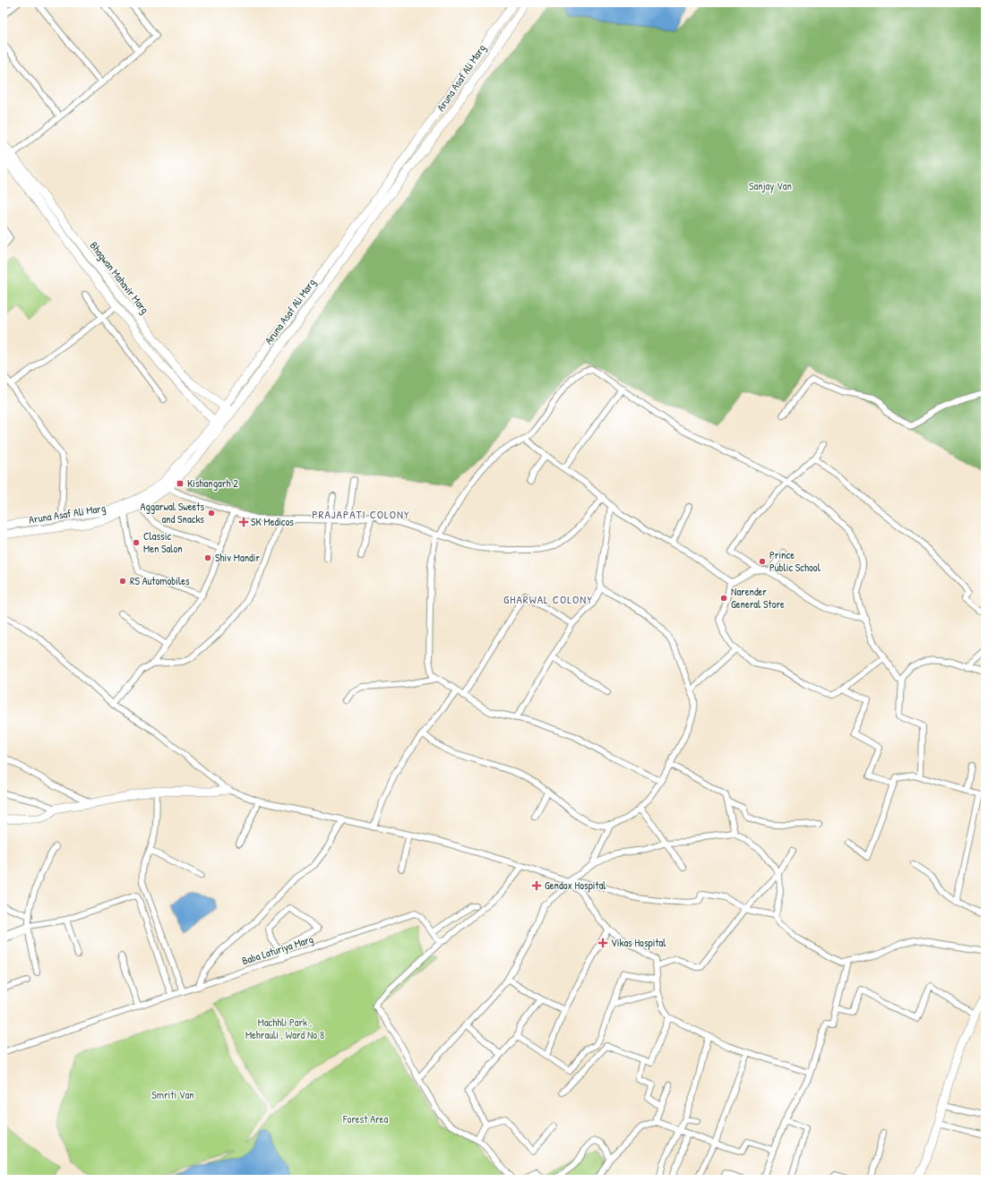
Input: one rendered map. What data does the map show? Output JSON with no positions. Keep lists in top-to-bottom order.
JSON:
{
  "streets": {
    "main road": ["Aruna Asaf Ali Marg", "Bhagwan Mahavir Marg"],
    "street": ["Baba Laturiya Marg"]
  },
  "crossings": [
    ["Aruna Asaf Ali Marg", "Bhagwan Mahavir Marg"]
  ],
  "districts": ["PRAJAPATI COLONY", "GHARWAL COLONY"],
  "parks": [
    "Sanjay Van",
    "Machhli Park , Mehrauli , Ward No 8",
    "Smriti Van",
    "Forest Area"
  ],
  "places": {
    "transit": ["Kishangarh 2"],
    "other": [
      "Aggarwal Sweets and Snacks",
      "Classic Men Salon",
      "Shiv Mandir",
      "Prince Public School",
      "RS Automobiles",
      "Narender General Store"
    ],
    "health": ["SK Medicos", "Gendox Hospital", "Vikas Hospital"]
  }
}
